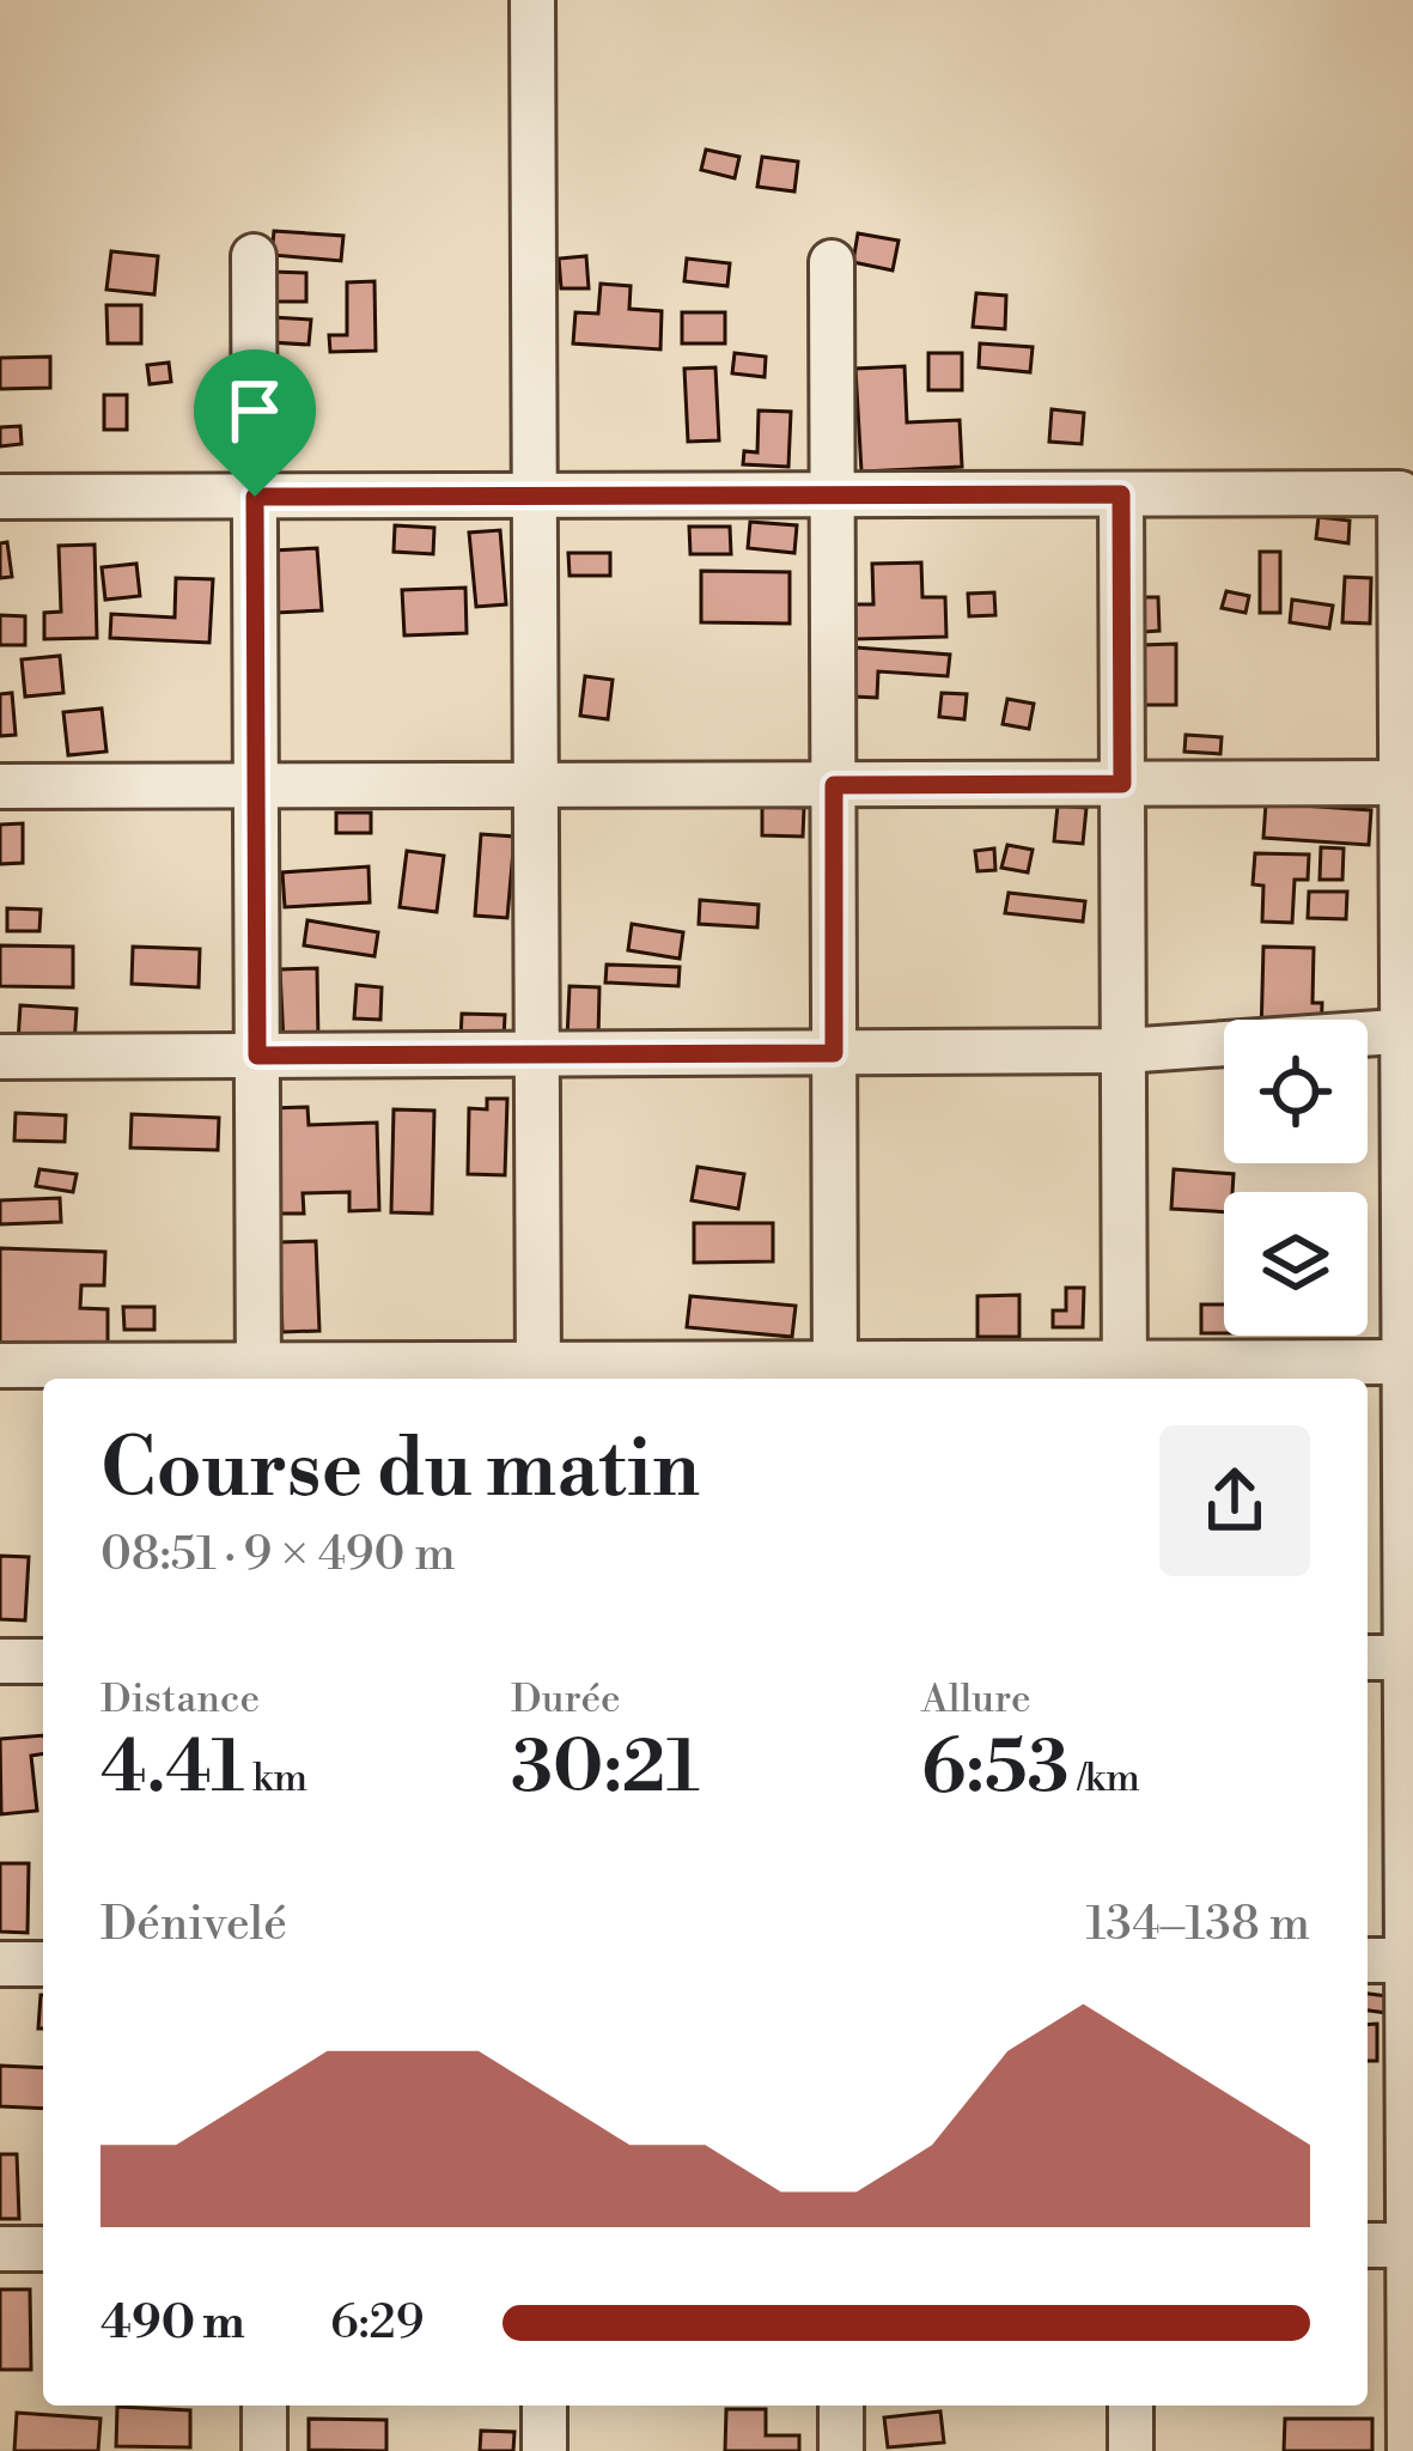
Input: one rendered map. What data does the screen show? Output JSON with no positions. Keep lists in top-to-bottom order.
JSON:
{
  "page": {
    "heading": ["Course du matin", "08:51 · 9 × 490 m"],
    "stats": [
      ["Distance", "4.41 km"],
      ["Durée", "30:21"],
      ["Allure", "6:53 /km"]
    ],
    "chart": ["Dénivelé", "134–138 m"],
    "list": [
      {
        "name": "490 m",
        "note": "6:29"
      }
    ]
  }
}
